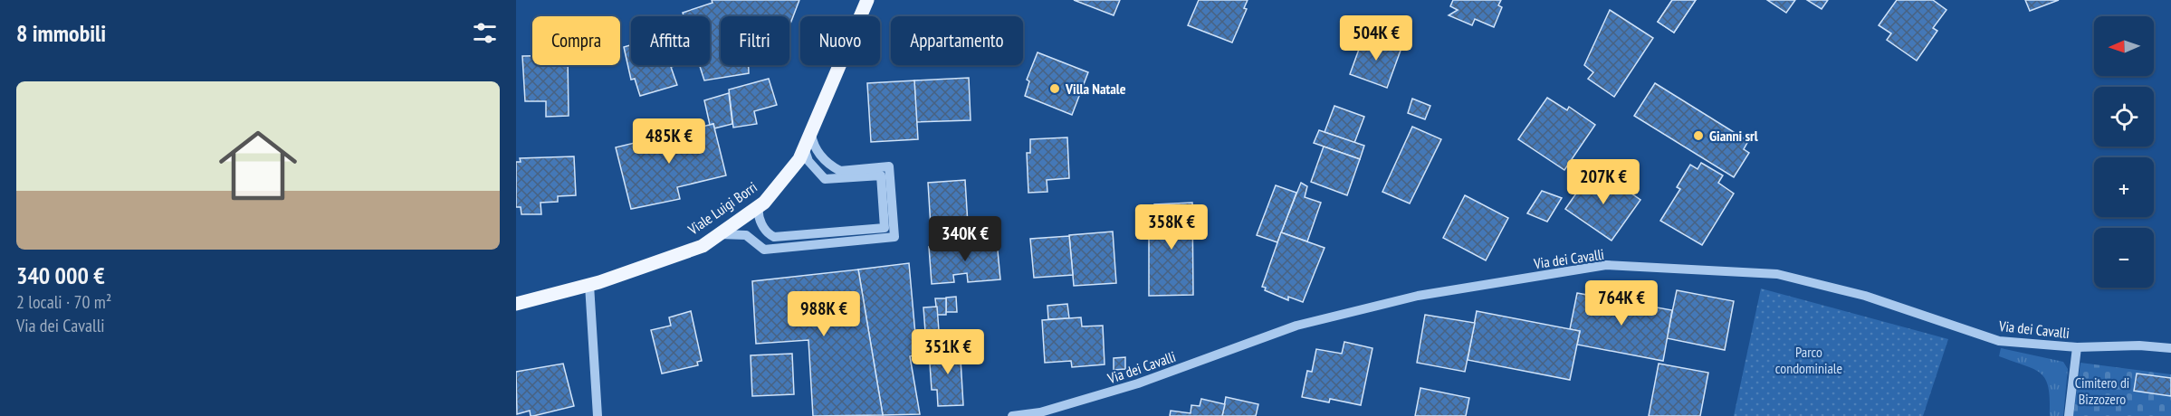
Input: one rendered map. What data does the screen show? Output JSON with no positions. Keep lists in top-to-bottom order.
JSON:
{
  "streets": {
    "main road": ["Viale Luigi Borri"],
    "street": ["Via dei Cavalli"]
  },
  "parks": ["Parco condominiale", "Cimitero di Bizzozero"],
  "places": ["Villa Natale", "Gianni srl"],
  "north": "left",
  "page": {
    "heading": "8 immobili",
    "price": [
      "504K €",
      "485K €",
      "207K €",
      "358K €",
      "340K €",
      "764K €",
      "988K €",
      "351K €"
    ],
    "map_buttons": ["+", "−"],
    "chip": [
      "Compra",
      "Affitta",
      "Filtri",
      "Nuovo",
      "Appartamento"
    ],
    "list": [
      {
        "name": "340 000 €",
        "note": "2 locali · 70 m² · Via dei Cavalli"
      }
    ]
  }
}
